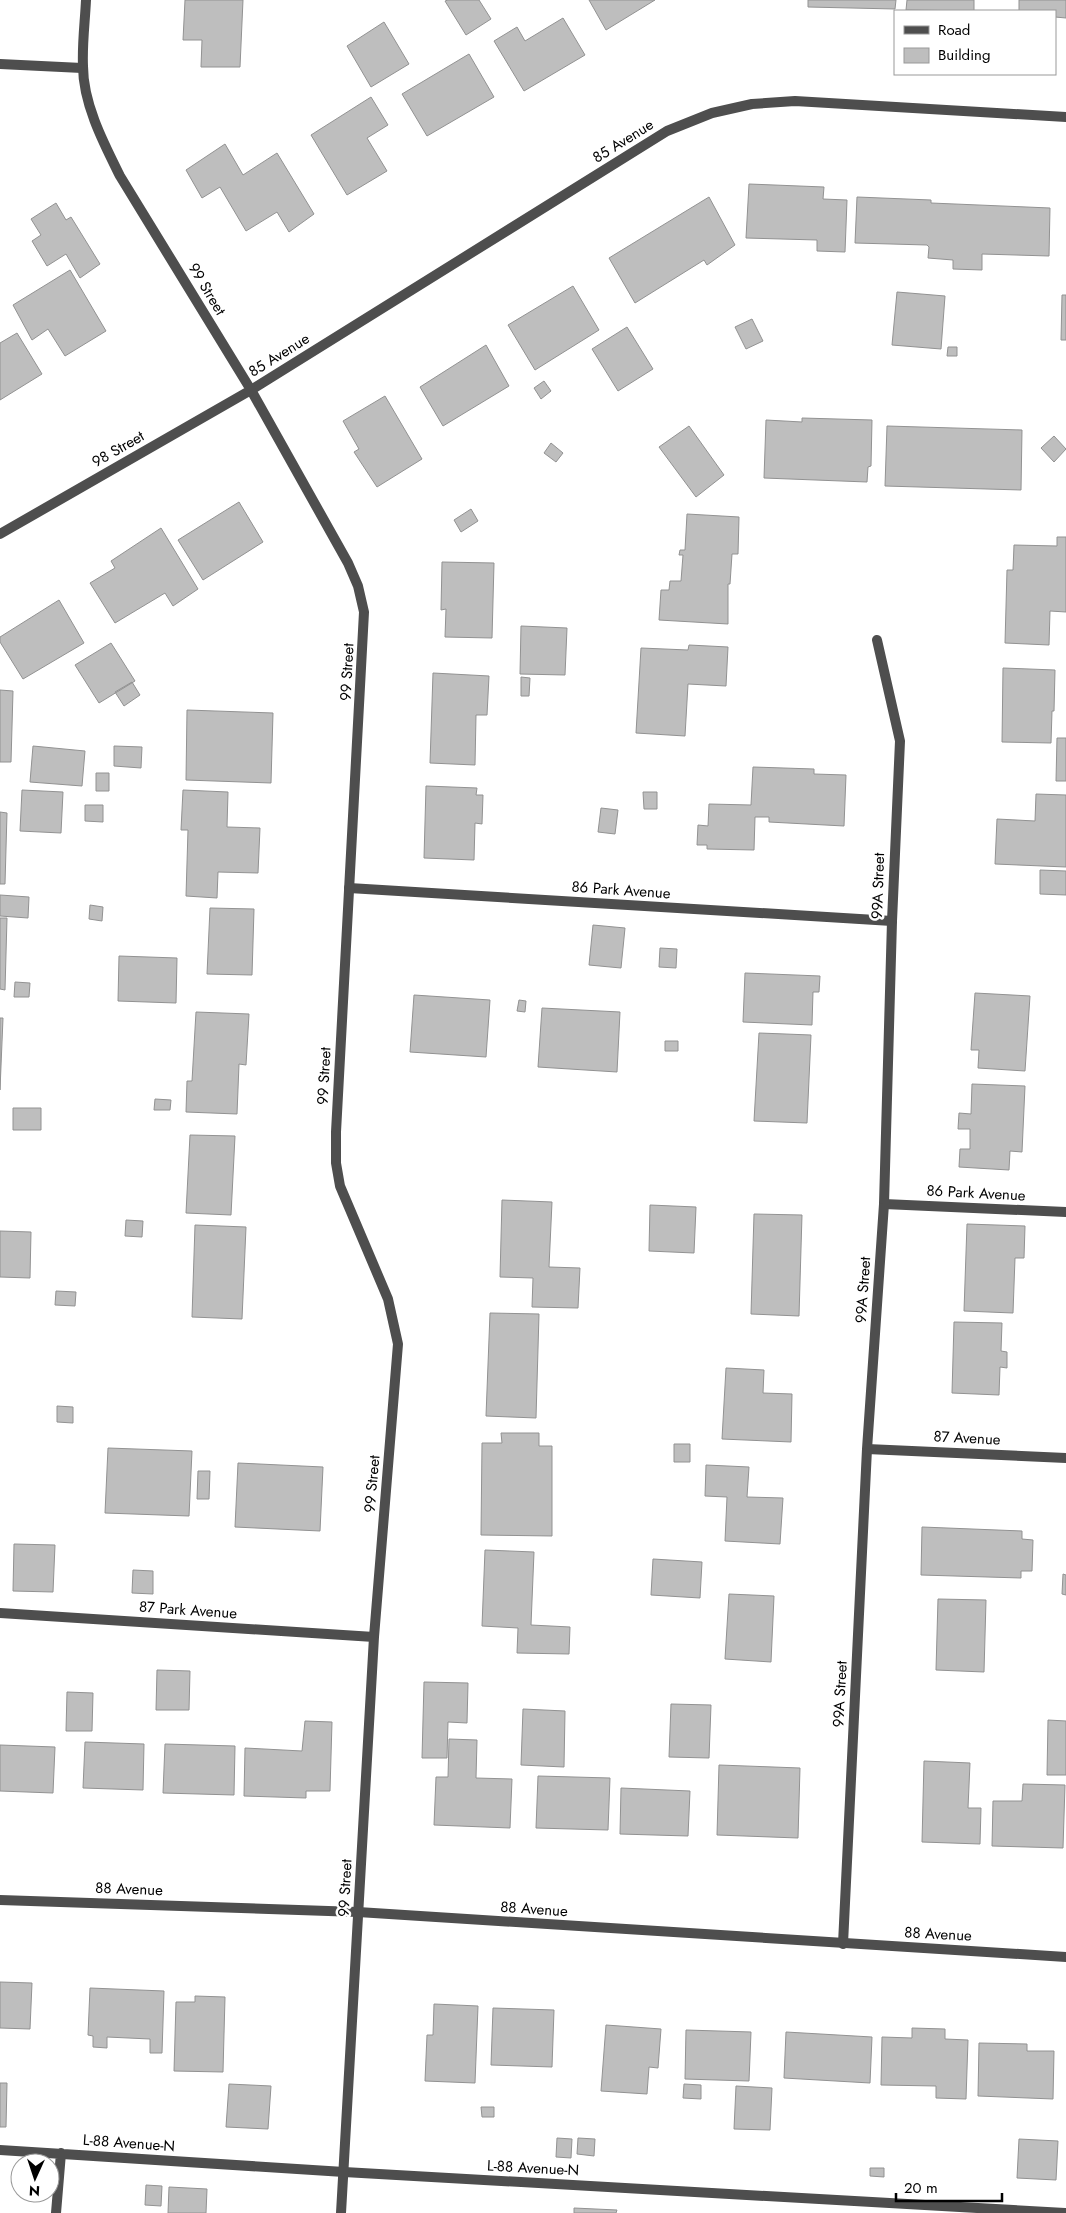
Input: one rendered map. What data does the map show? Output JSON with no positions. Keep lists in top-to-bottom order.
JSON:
{
  "streets": {
    "street": [
      "85 Avenue",
      "99 Street",
      "98 Street",
      "99A Street",
      "86 Park Avenue",
      "87 Avenue",
      "87 Park Avenue",
      "88 Avenue",
      "L-88 Avenue-N"
    ]
  },
  "crossings": [
    ["85 Avenue", "99 Street"],
    ["85 Avenue", "98 Street"],
    ["99 Street", "98 Street"],
    ["99 Street", "86 Park Avenue"],
    ["99 Street", "87 Park Avenue"],
    ["99 Street", "88 Avenue"],
    ["99 Street", "L-88 Avenue-N"],
    ["99A Street", "86 Park Avenue"],
    ["99A Street", "87 Avenue"],
    ["99A Street", "88 Avenue"]
  ],
  "legend": ["Road", "Building"],
  "scale_bar": "20 m",
  "north": "bottom"
}
